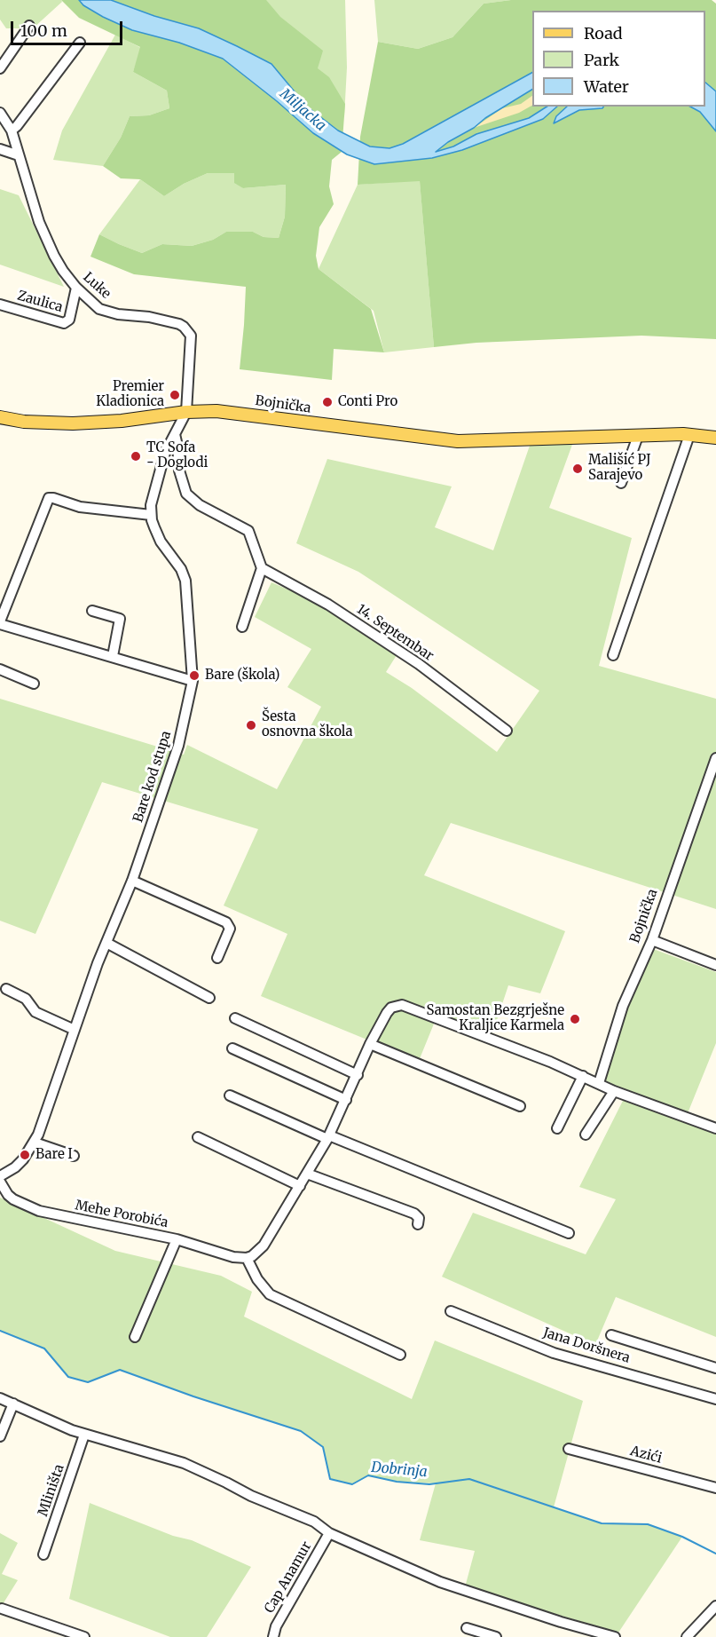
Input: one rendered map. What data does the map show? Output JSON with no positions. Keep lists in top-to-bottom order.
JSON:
{
  "streets": {
    "main road": ["Bojnička"],
    "street": [
      "Luke",
      "Zaulica",
      "14. Septembar",
      "Bare kod stupa",
      "Mehe Porobića",
      "Jana Doršnera",
      "Azići",
      "Mliništa",
      "Cap Anamur"
    ]
  },
  "crossings": [
    ["Luke", "Zaulica"],
    ["Luke", "Bojnička"],
    ["Luke", "Bare kod stupa"],
    ["Bojnička", "Bare kod stupa"]
  ],
  "water": ["Miljacka", "Dobrinja"],
  "places": [
    "Premier Kladionica",
    "Conti Pro",
    "TC Sofa - Doglodi",
    "Mališić PJ Sarajevo",
    "Bare (škola)",
    "Šesta osnovna škola",
    "Samostan Bezgrješne Kraljice Karmela",
    "Bare I"
  ],
  "legend": ["Road", "Park", "Water"],
  "scale_bar": "100 m"
}
